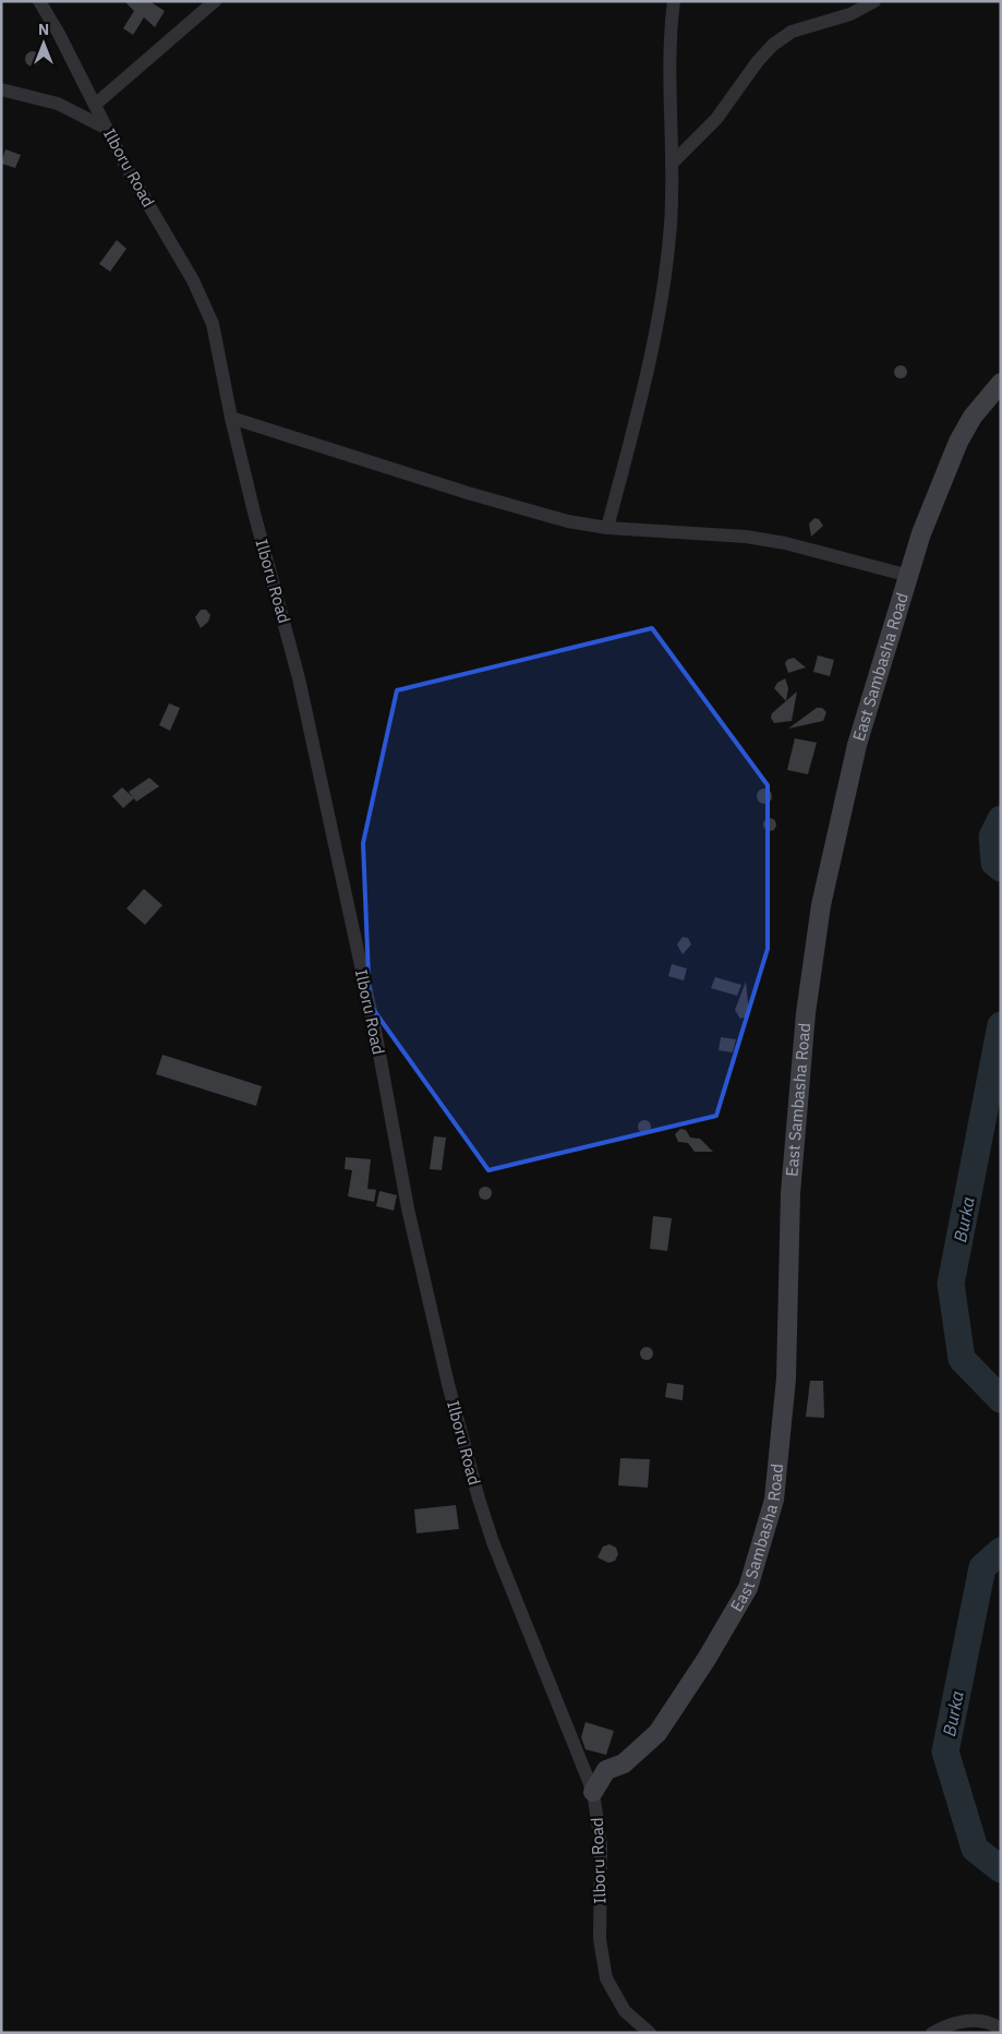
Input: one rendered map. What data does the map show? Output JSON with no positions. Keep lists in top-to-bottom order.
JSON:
{
  "streets": {
    "street": ["Ilboru Road", "East Sambasha Road"]
  },
  "crossings": [
    ["Ilboru Road", "East Sambasha Road"]
  ],
  "water": ["Burka"],
  "north": "top"
}
